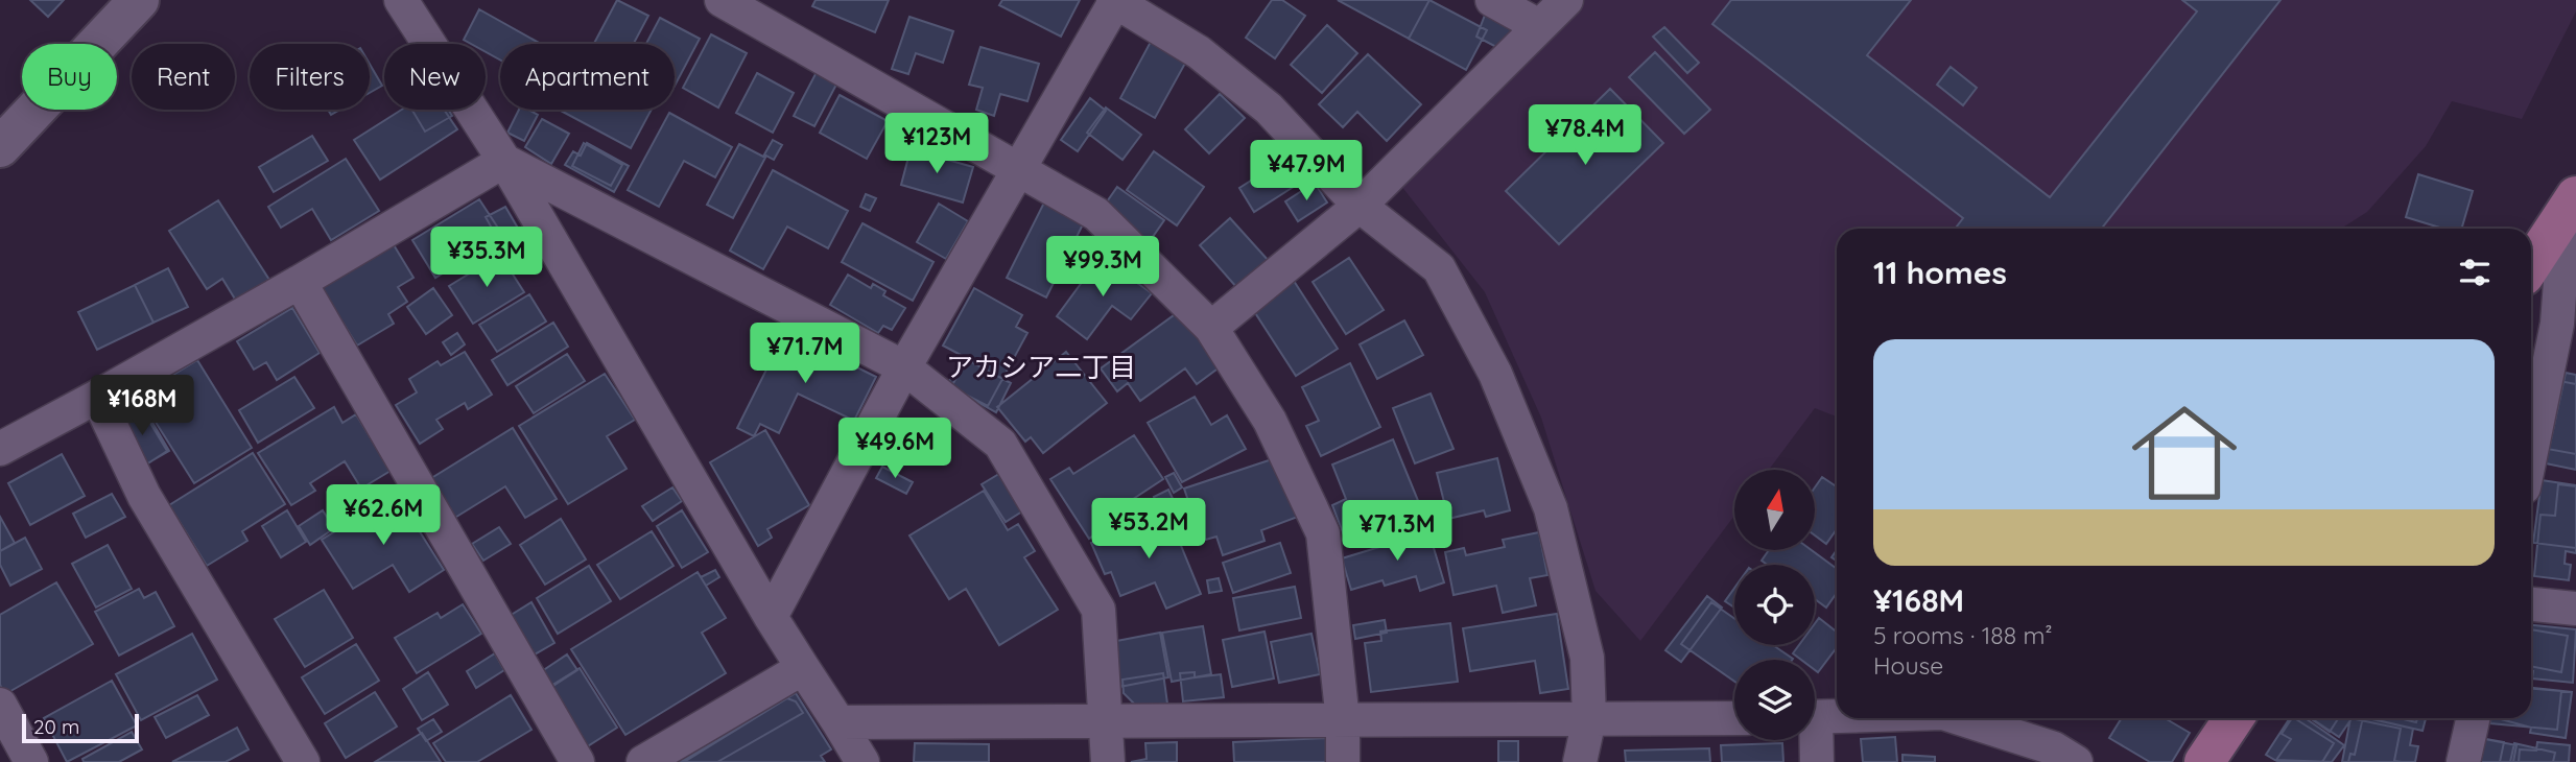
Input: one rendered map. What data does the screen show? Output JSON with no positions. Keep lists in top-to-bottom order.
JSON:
{
  "districts": ["アカシア二丁目"],
  "scale_bar": "20 m",
  "north": "top",
  "page": {
    "chip": [
      "Buy",
      "Rent",
      "Filters",
      "New",
      "Apartment"
    ],
    "price": [
      "¥78.4M",
      "¥123M",
      "¥47.9M",
      "¥35.3M",
      "¥99.3M",
      "¥71.7M",
      "¥168M",
      "¥49.6M",
      "¥62.6M",
      "¥53.2M",
      "¥71.3M"
    ],
    "heading": "11 homes",
    "list": [
      {
        "name": "¥168M",
        "note": "5 rooms · 188 m² · House"
      }
    ],
    "scale": "20 m"
  }
}
